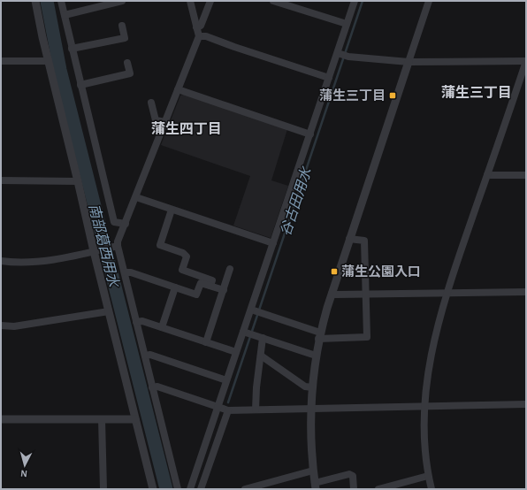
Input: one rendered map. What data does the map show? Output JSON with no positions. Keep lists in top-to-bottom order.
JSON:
{
  "districts": ["蒲生三丁目", "蒲生四丁目"],
  "water": ["谷古田用水", "南部葛西用水"],
  "places": {
    "transit": ["蒲生三丁目", "蒲生公園入口"]
  },
  "north": "bottom"
}
